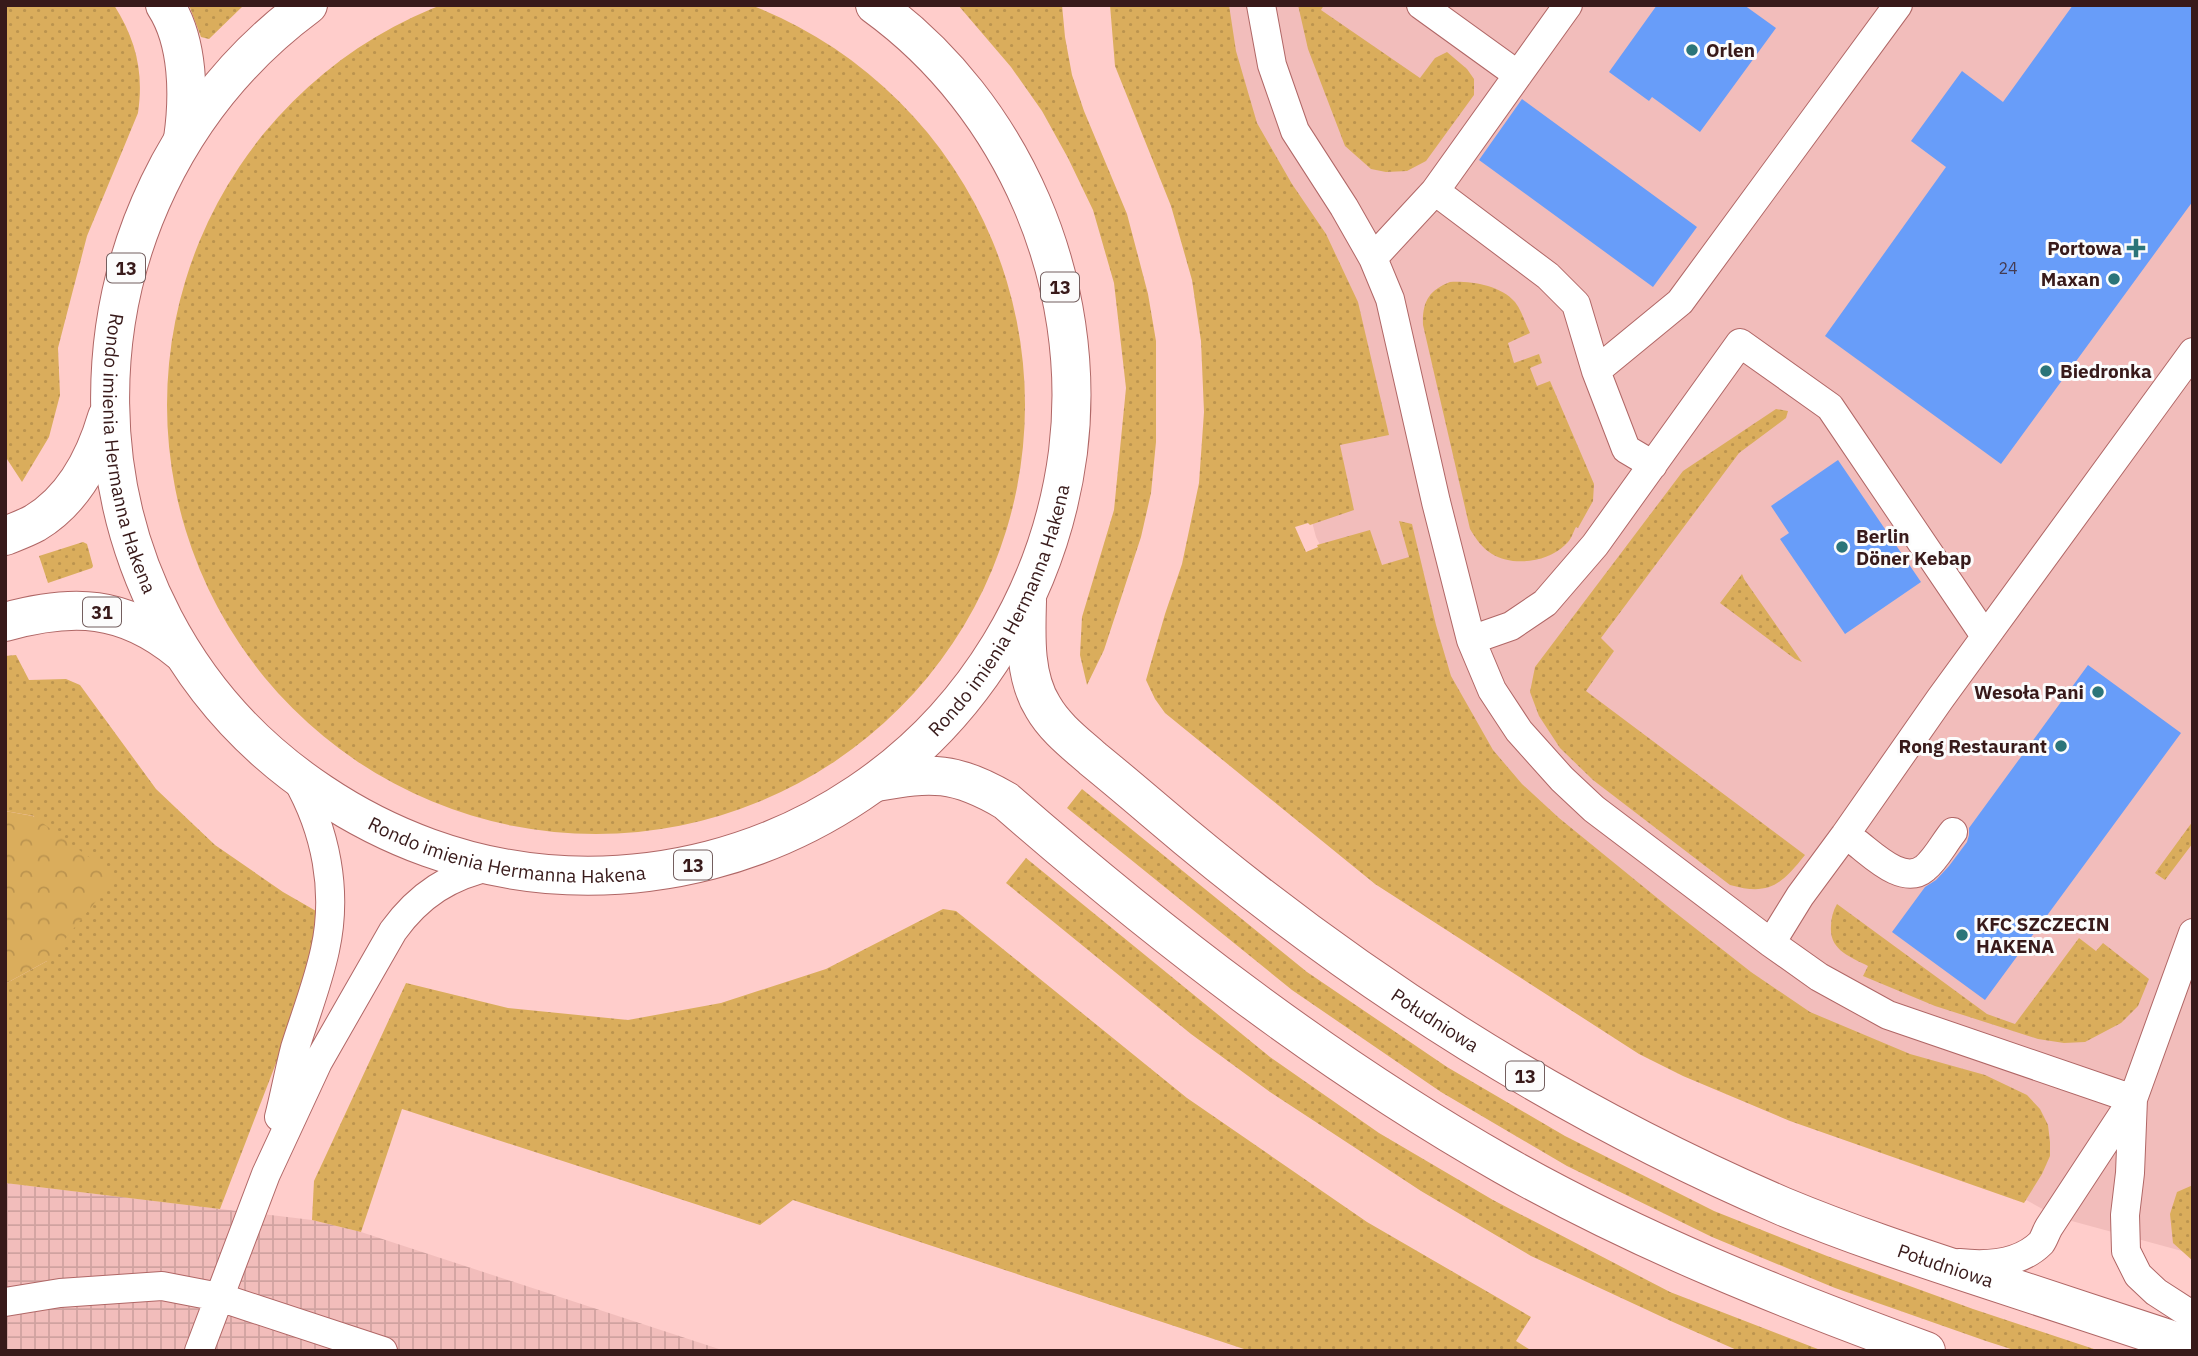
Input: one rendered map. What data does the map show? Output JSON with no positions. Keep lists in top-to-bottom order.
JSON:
{
  "streets": {
    "main road": [
      "13",
      "Rondo imienia Hermanna Hakena",
      "31",
      "Południowa"
    ]
  },
  "crossings": [
    ["13", "Rondo imienia Hermanna Hakena"],
    ["Rondo imienia Hermanna Hakena", "31"],
    ["Rondo imienia Hermanna Hakena", "Południowa"]
  ],
  "places": {
    "other": [
      "Orlen",
      "Maxan",
      "Biedronka",
      "Berlin Döner Kebap",
      "Wesoła Pani",
      "Rong Restaurant",
      "KFC SZCZECIN HAKENA"
    ],
    "health": ["Portowa"]
  },
  "house_numbers": ["24"]
}
